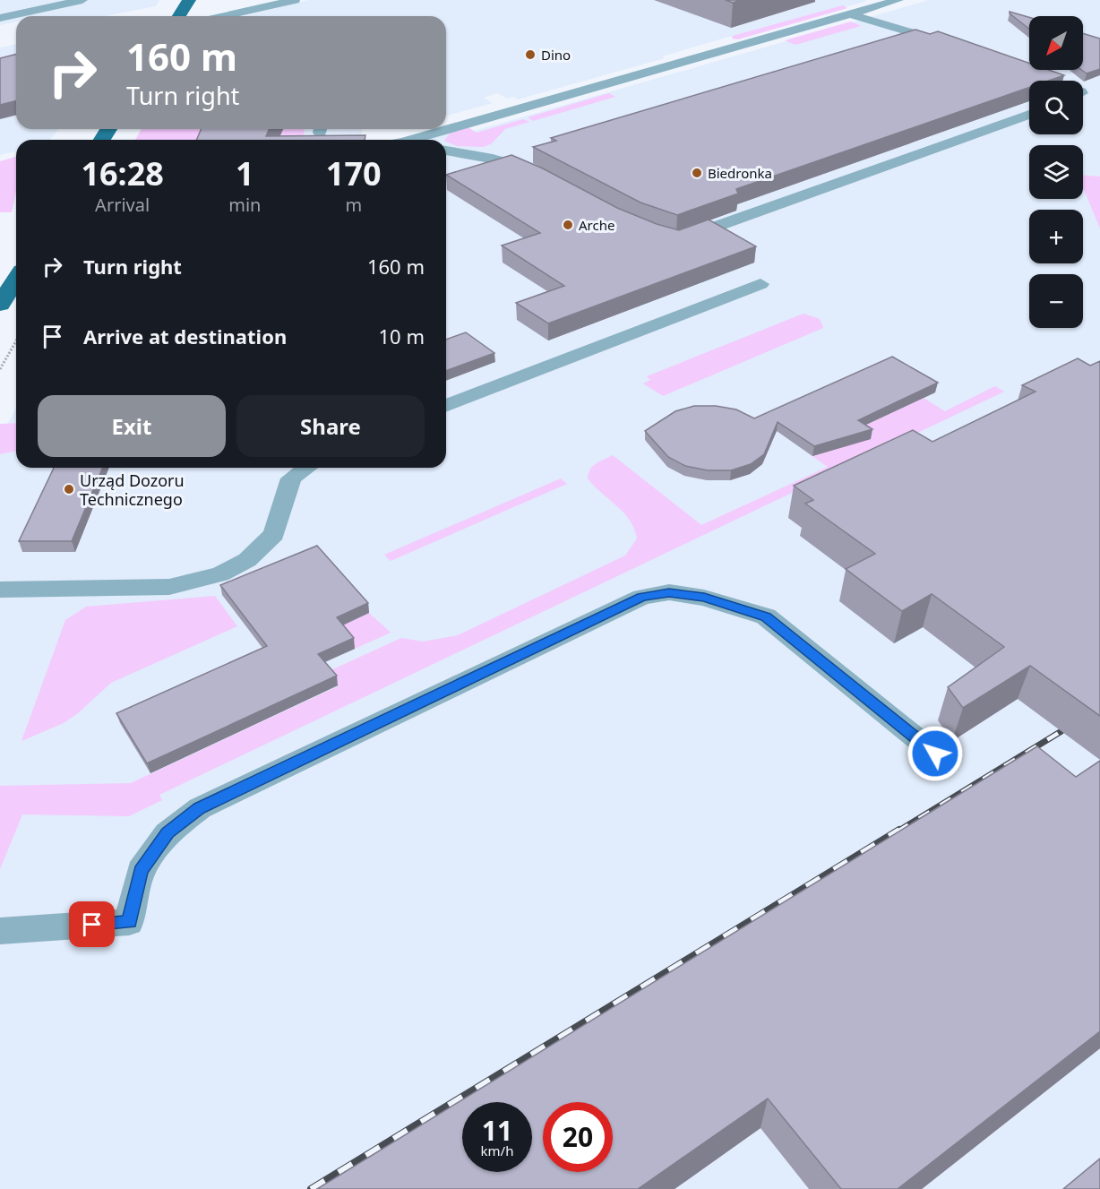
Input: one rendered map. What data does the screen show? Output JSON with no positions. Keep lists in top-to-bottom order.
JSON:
{
  "places": [
    "Dino",
    "Biedronka",
    "Arche",
    "Urząd Dozoru Technicznego"
  ],
  "north": "bottom left",
  "page": {
    "map_buttons": ["+", "−"],
    "turn": ["160 m", "Turn right"],
    "eta": [
      "16:28",
      "Arrival",
      "1",
      "min",
      "170",
      "m"
    ],
    "list": [
      {
        "name": "Turn right",
        "value": "160 m"
      },
      {
        "name": "Arrive at destination",
        "value": "10 m"
      }
    ],
    "buttons": ["Exit", "Share"],
    "speed": "11 km/h",
    "limit": "20"
  }
}
